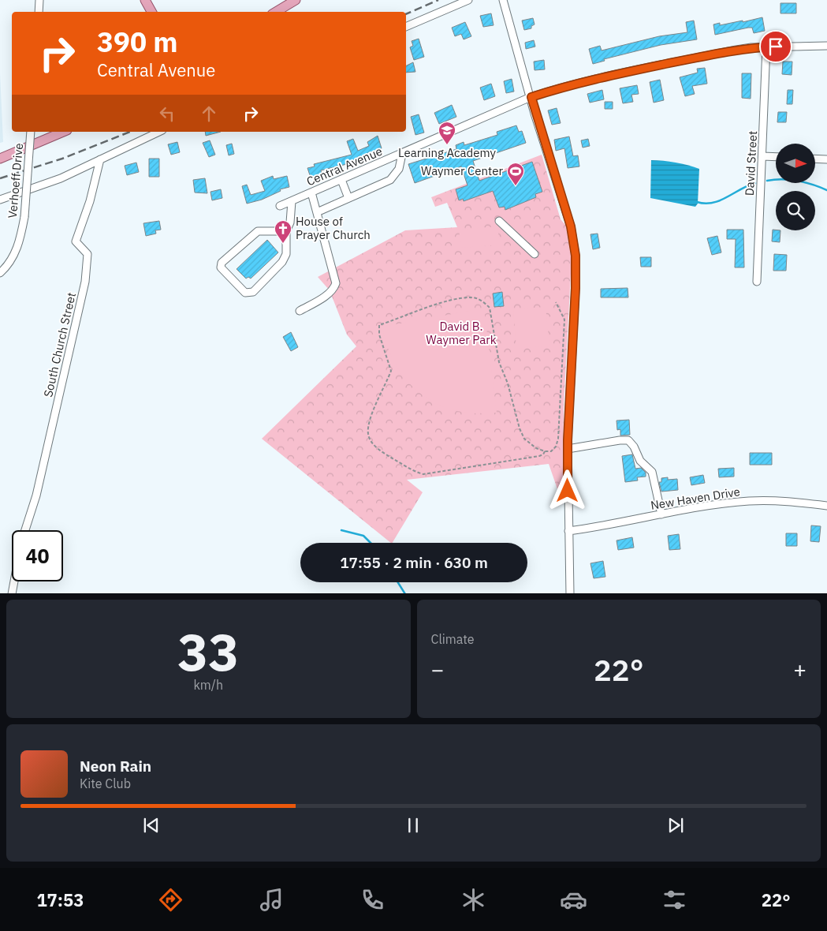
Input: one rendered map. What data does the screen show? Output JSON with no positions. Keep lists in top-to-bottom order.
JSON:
{
  "streets": {
    "street": [
      "David Street",
      "Central Avenue",
      "Verhoeff Drive",
      "South Church Street",
      "New Haven Drive"
    ]
  },
  "crossings": [
    ["David Street", "Central Avenue"]
  ],
  "parks": ["David B. Waymer Park"],
  "places": {
    "school or university": ["Learning Academy"],
    "sports": ["Waymer Center"],
    "church": ["House of Prayer Church"]
  },
  "north": "right",
  "page": {
    "turn": ["390 m", "Central Avenue"],
    "limit": "40",
    "trip": "17:55 · 2 min · 630 m",
    "tile": [
      ["33", "km/h"],
      "Climate"
    ],
    "heat": ["−", "22°", "+"],
    "song": ["Neon Rain", "Kite Club"],
    "tabs": ["17:53", "22°"]
  }
}
